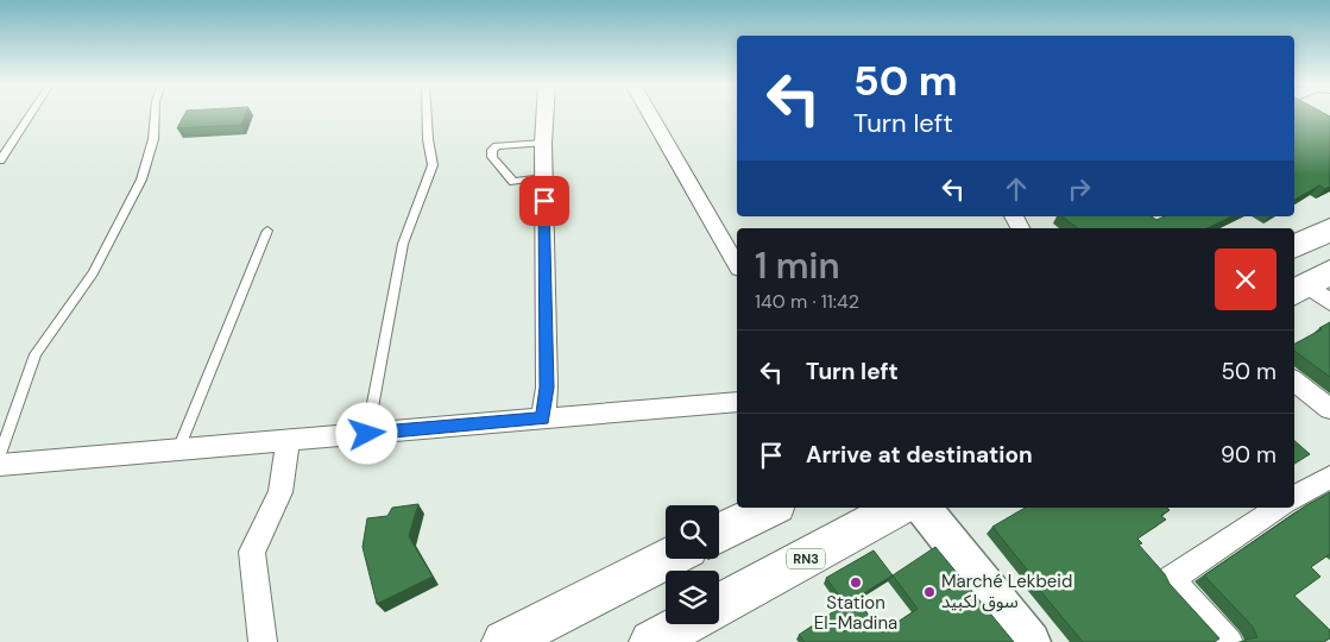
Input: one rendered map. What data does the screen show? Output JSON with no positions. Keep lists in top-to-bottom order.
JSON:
{
  "streets": {
    "highway": ["RN3"]
  },
  "places": ["Station El-Madina", "Marché Lekbeid سوق لكبيد"],
  "page": {
    "turn": ["50 m", "Turn left"],
    "heading": ["1 min", "140 m · 11:42"],
    "list": [
      {
        "name": "Turn left",
        "value": "50 m"
      },
      {
        "name": "Arrive at destination",
        "value": "90 m"
      }
    ]
  }
}
